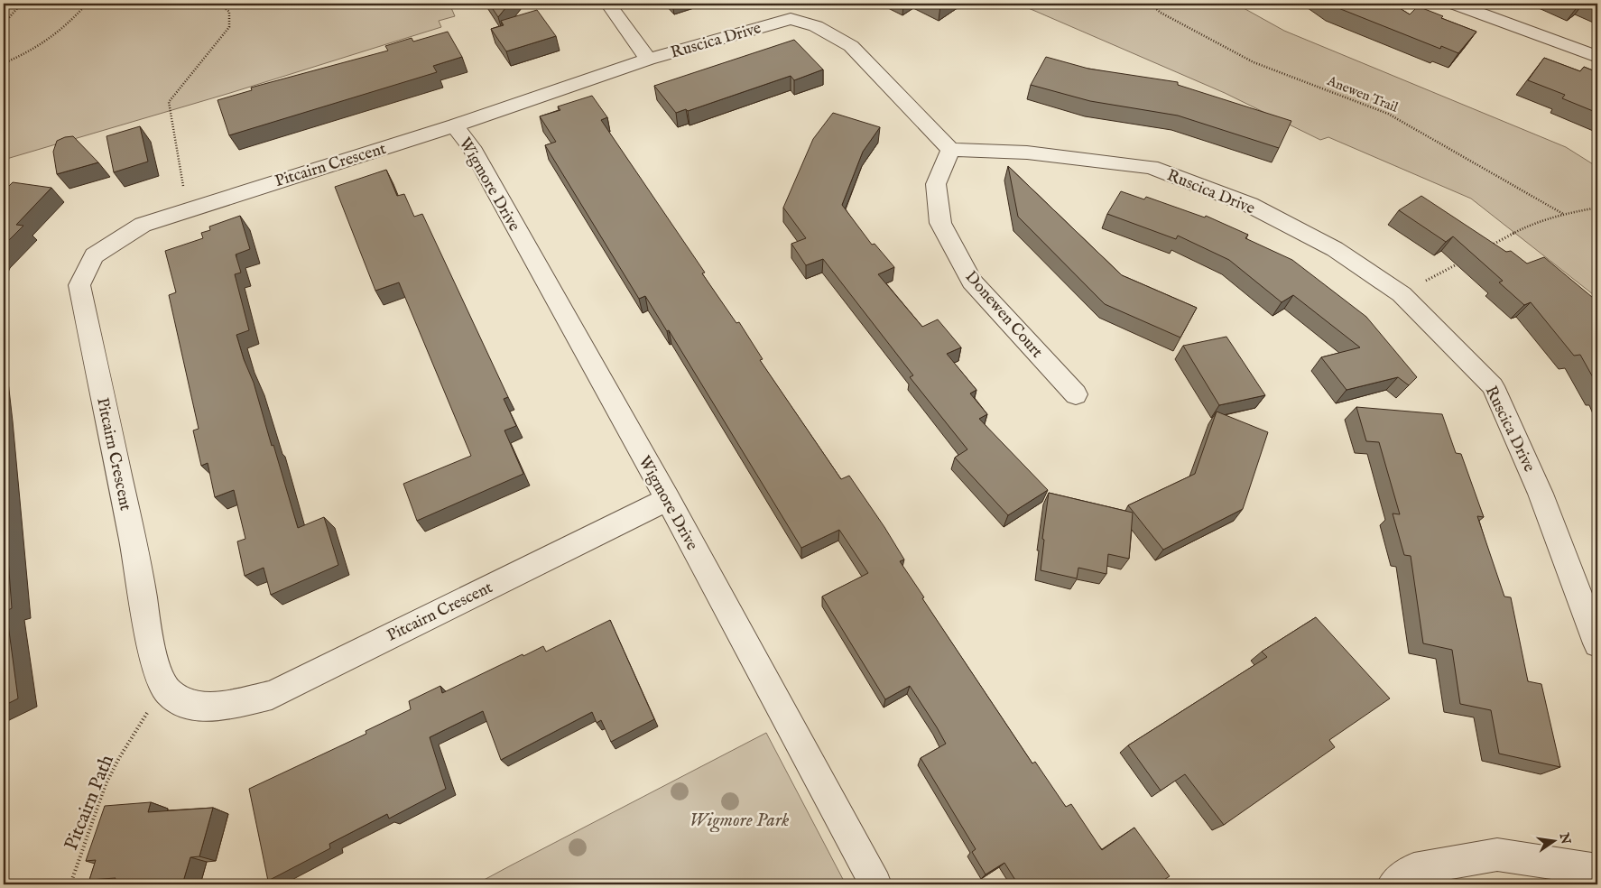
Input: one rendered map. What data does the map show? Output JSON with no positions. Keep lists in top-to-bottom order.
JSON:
{
  "streets": {
    "street": [
      "Ruscica Drive",
      "Pitcairn Crescent",
      "Wigmore Drive",
      "Donewen Court"
    ],
    "path": ["Anewen Trail", "Pitcairn Path"]
  },
  "crossings": [
    ["Ruscica Drive", "Pitcairn Crescent"],
    ["Ruscica Drive", "Donewen Court"],
    ["Pitcairn Crescent", "Wigmore Drive"],
    ["Pitcairn Crescent", "Pitcairn Path"]
  ],
  "parks": ["Wigmore Park"],
  "north": "right"
}
